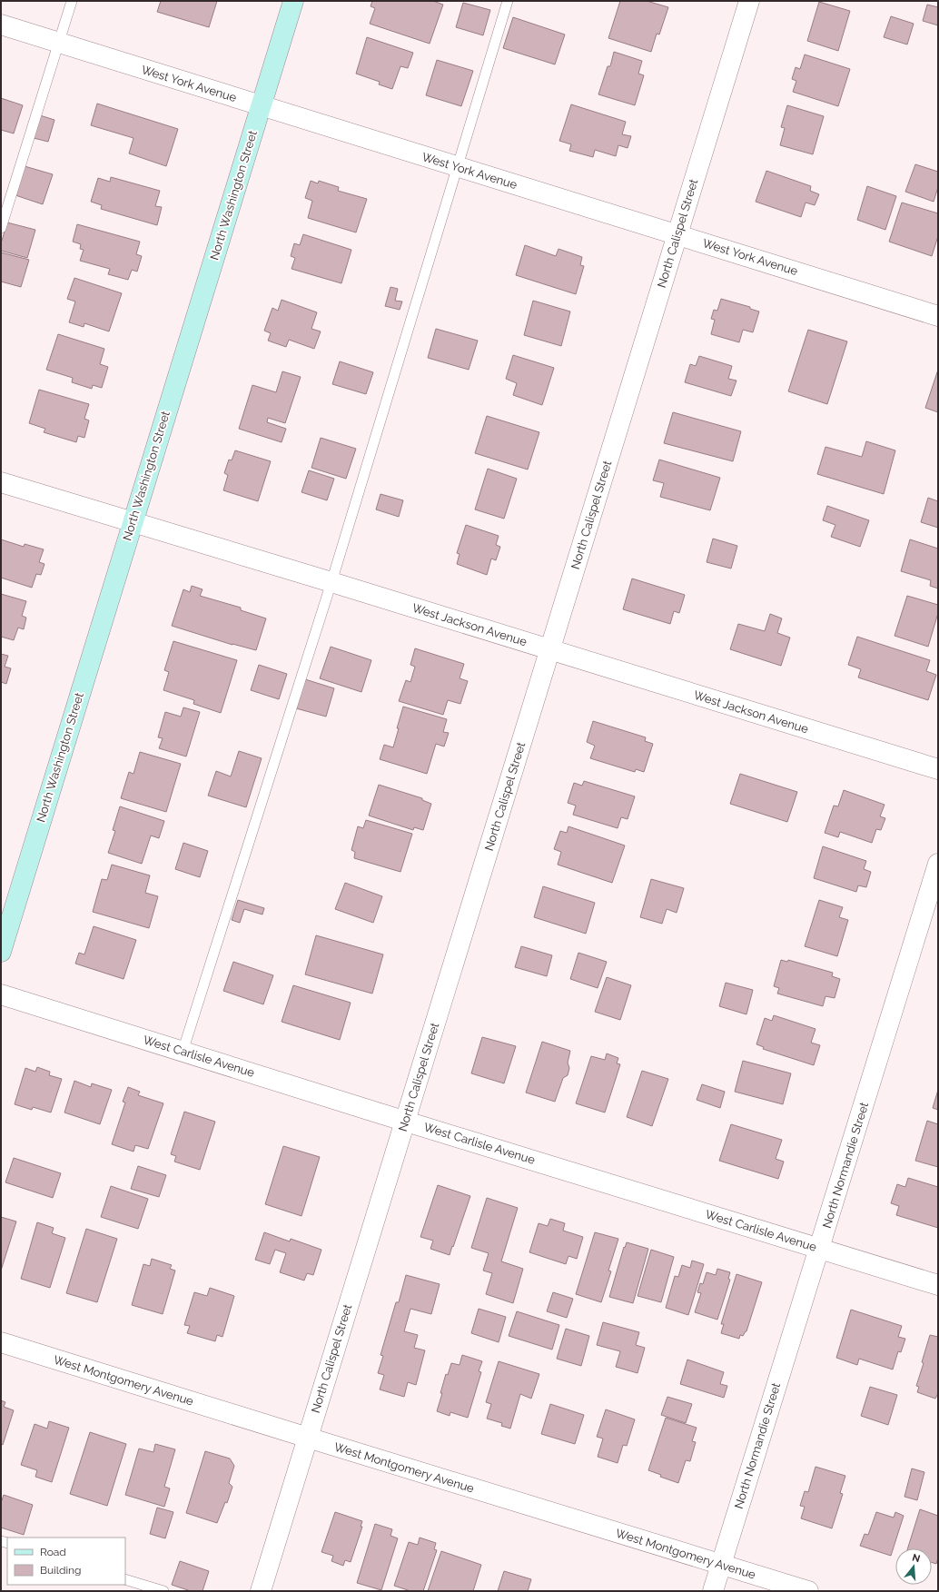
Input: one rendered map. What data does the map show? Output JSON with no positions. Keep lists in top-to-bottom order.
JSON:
{
  "streets": {
    "main road": ["North Washington Street"],
    "street": [
      "West York Avenue",
      "North Calispel Street",
      "West Jackson Avenue",
      "West Carlisle Avenue",
      "North Normandie Street",
      "West Montgomery Avenue"
    ]
  },
  "crossings": [
    ["West York Avenue", "North Washington Street"],
    ["West York Avenue", "North Calispel Street"],
    ["North Washington Street", "West Jackson Avenue"],
    ["North Calispel Street", "West Jackson Avenue"],
    ["North Calispel Street", "West Carlisle Avenue"],
    ["North Calispel Street", "West Montgomery Avenue"],
    ["West Carlisle Avenue", "North Normandie Street"],
    ["North Normandie Street", "West Montgomery Avenue"]
  ],
  "legend": ["Road", "Building"],
  "north": "top"
}
